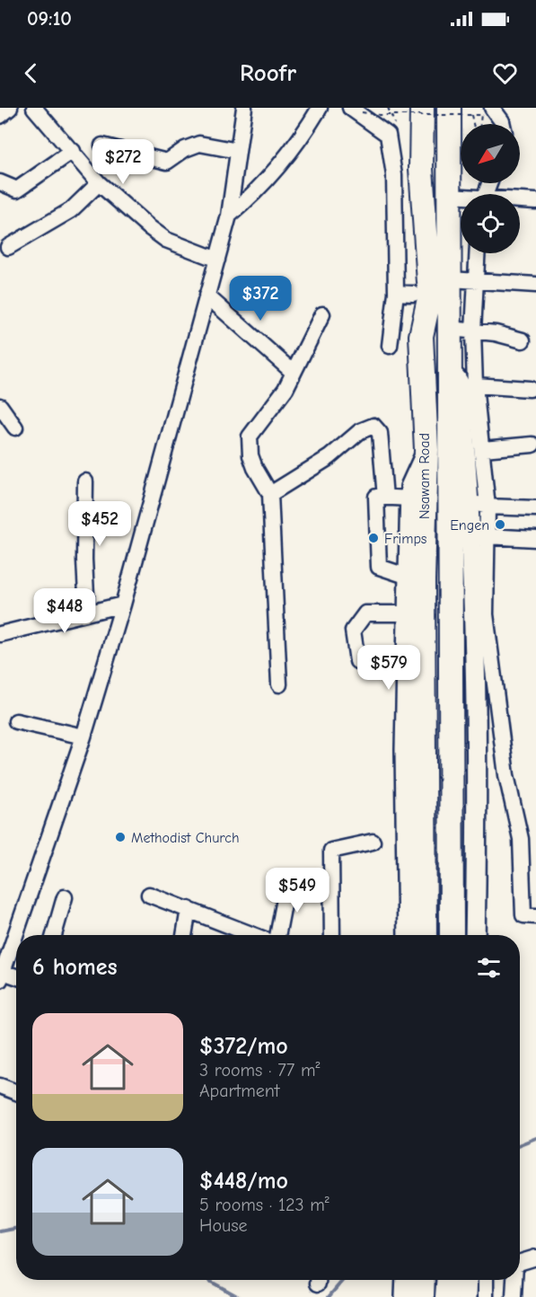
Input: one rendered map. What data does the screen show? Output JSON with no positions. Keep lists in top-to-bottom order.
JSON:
{
  "streets": {
    "highway": ["Nsawam Road"]
  },
  "places": ["Engen", "Frimps", "Methodist Church"],
  "north": "bottom left",
  "page": {
    "status": "09:10",
    "header": "Roofr",
    "price": [
      "$272",
      "$372",
      "$452",
      "$448",
      "$579",
      "$549"
    ],
    "heading": "6 homes",
    "list": [
      {
        "name": "$372/mo",
        "note": "3 rooms · 77 m² · Apartment"
      },
      {
        "name": "$448/mo",
        "note": "5 rooms · 123 m² · House"
      }
    ]
  }
}
